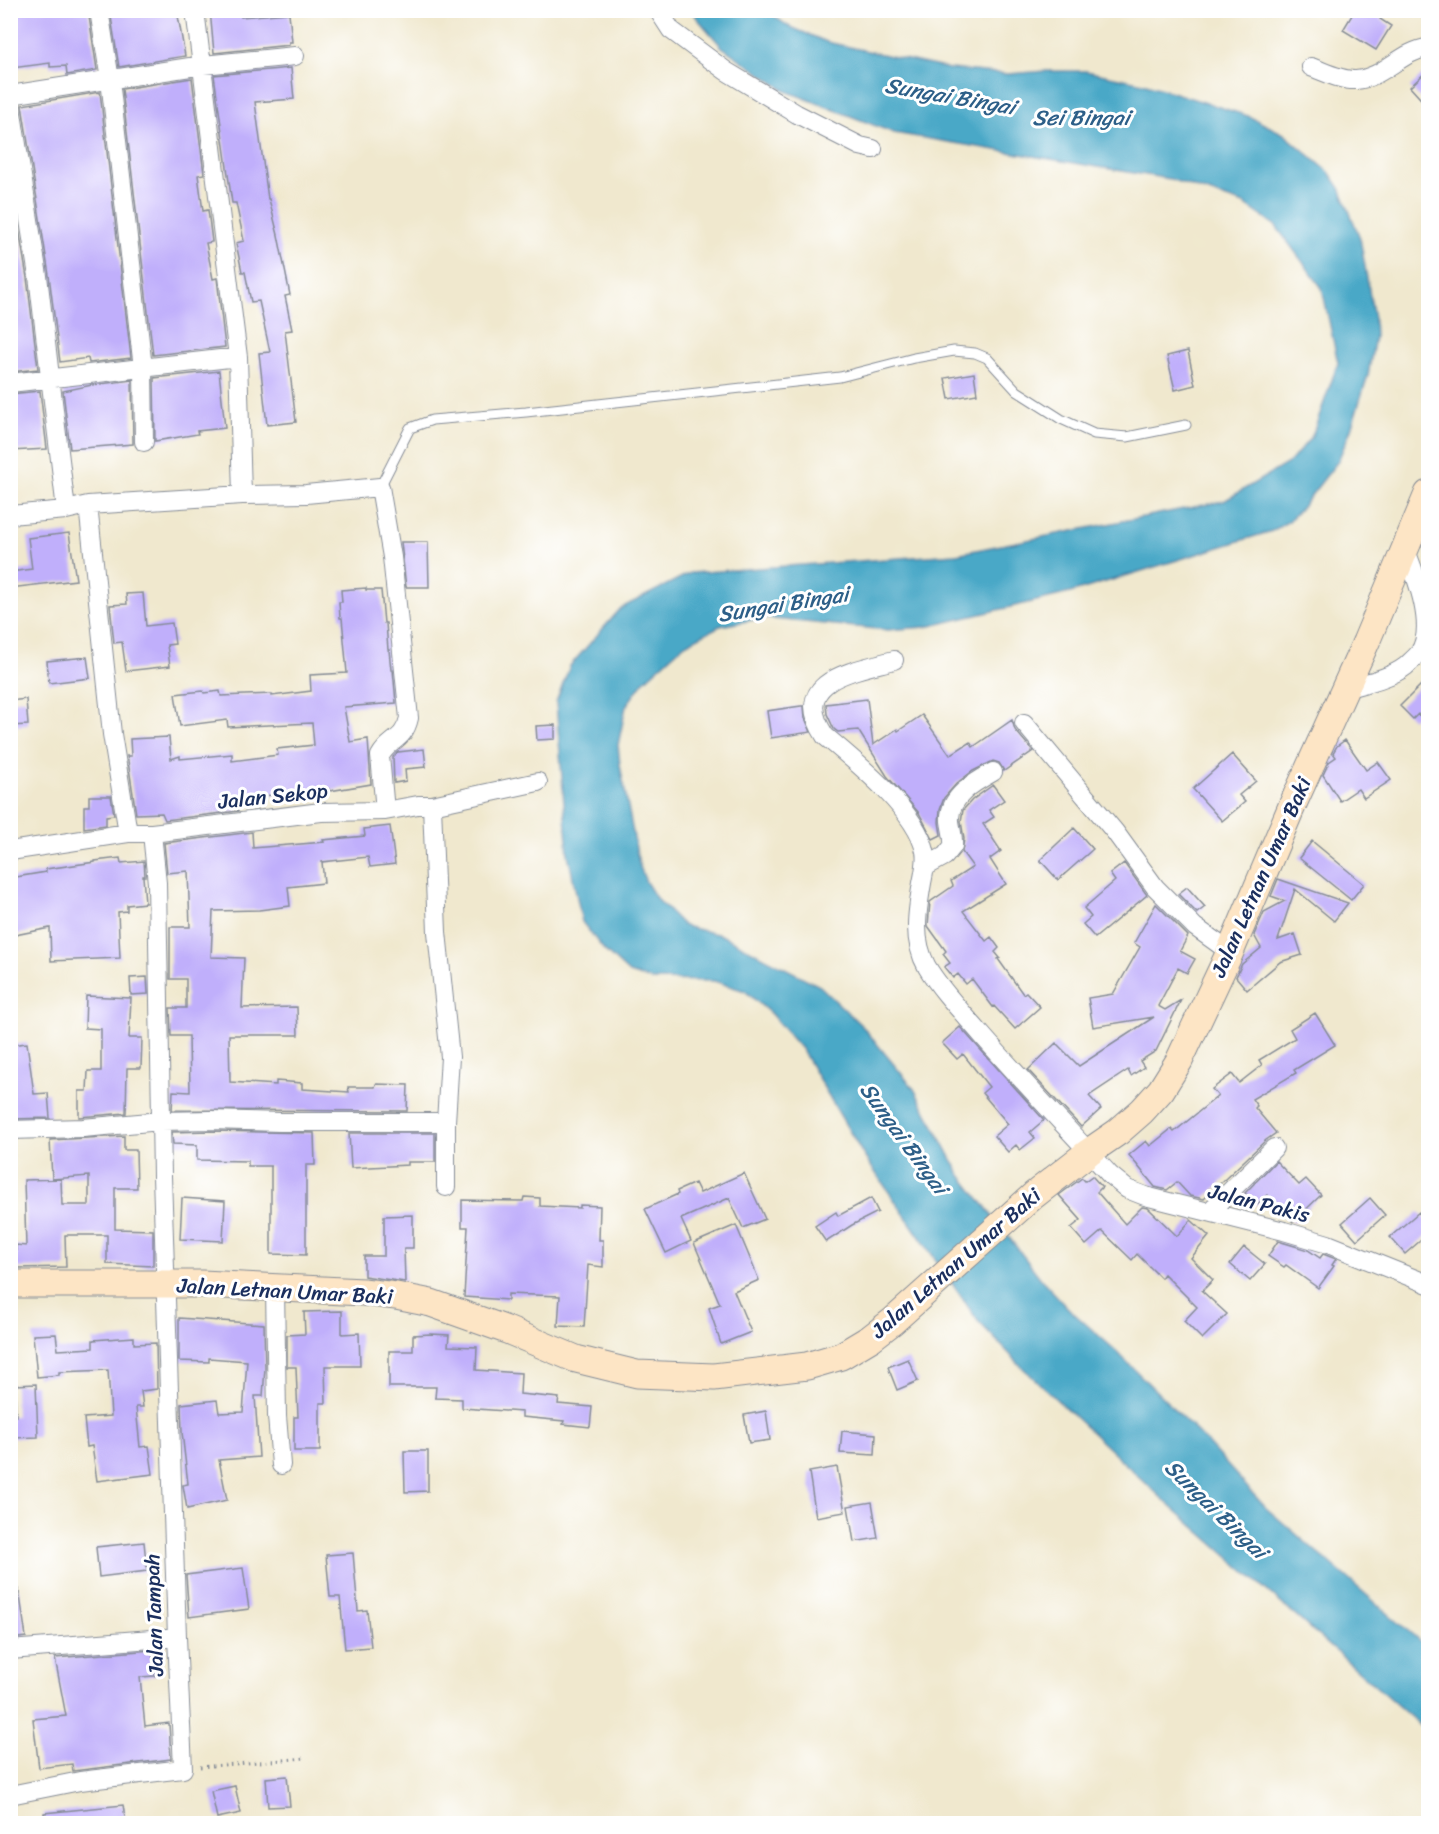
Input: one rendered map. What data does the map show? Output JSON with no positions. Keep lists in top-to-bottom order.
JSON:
{
  "streets": {
    "street": [
      "Jalan Sekop",
      "Jalan Letnan Umar Baki",
      "Jalan Pakis",
      "Jalan Tampah"
    ]
  },
  "crossings": [
    ["Jalan Sekop", "Jalan Tampah"],
    ["Jalan Letnan Umar Baki", "Jalan Pakis"],
    ["Jalan Letnan Umar Baki", "Jalan Tampah"]
  ],
  "water": ["Sungai Bingai", "Sei Bingai"]
}
